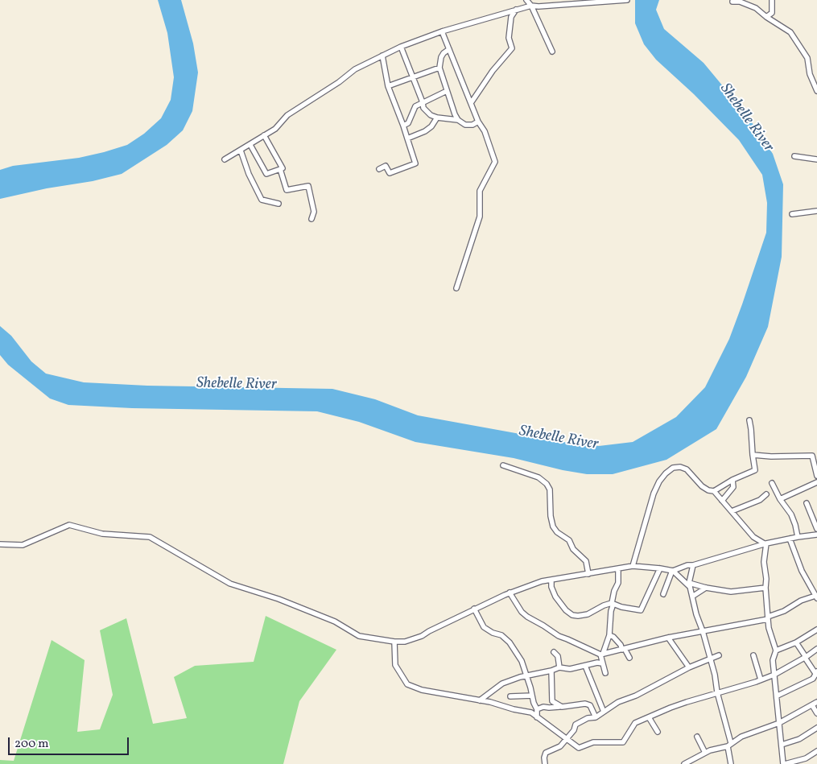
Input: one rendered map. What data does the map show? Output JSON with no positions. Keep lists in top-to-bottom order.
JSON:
{
  "water": ["Shebelle River"],
  "scale_bar": "200 m"
}
